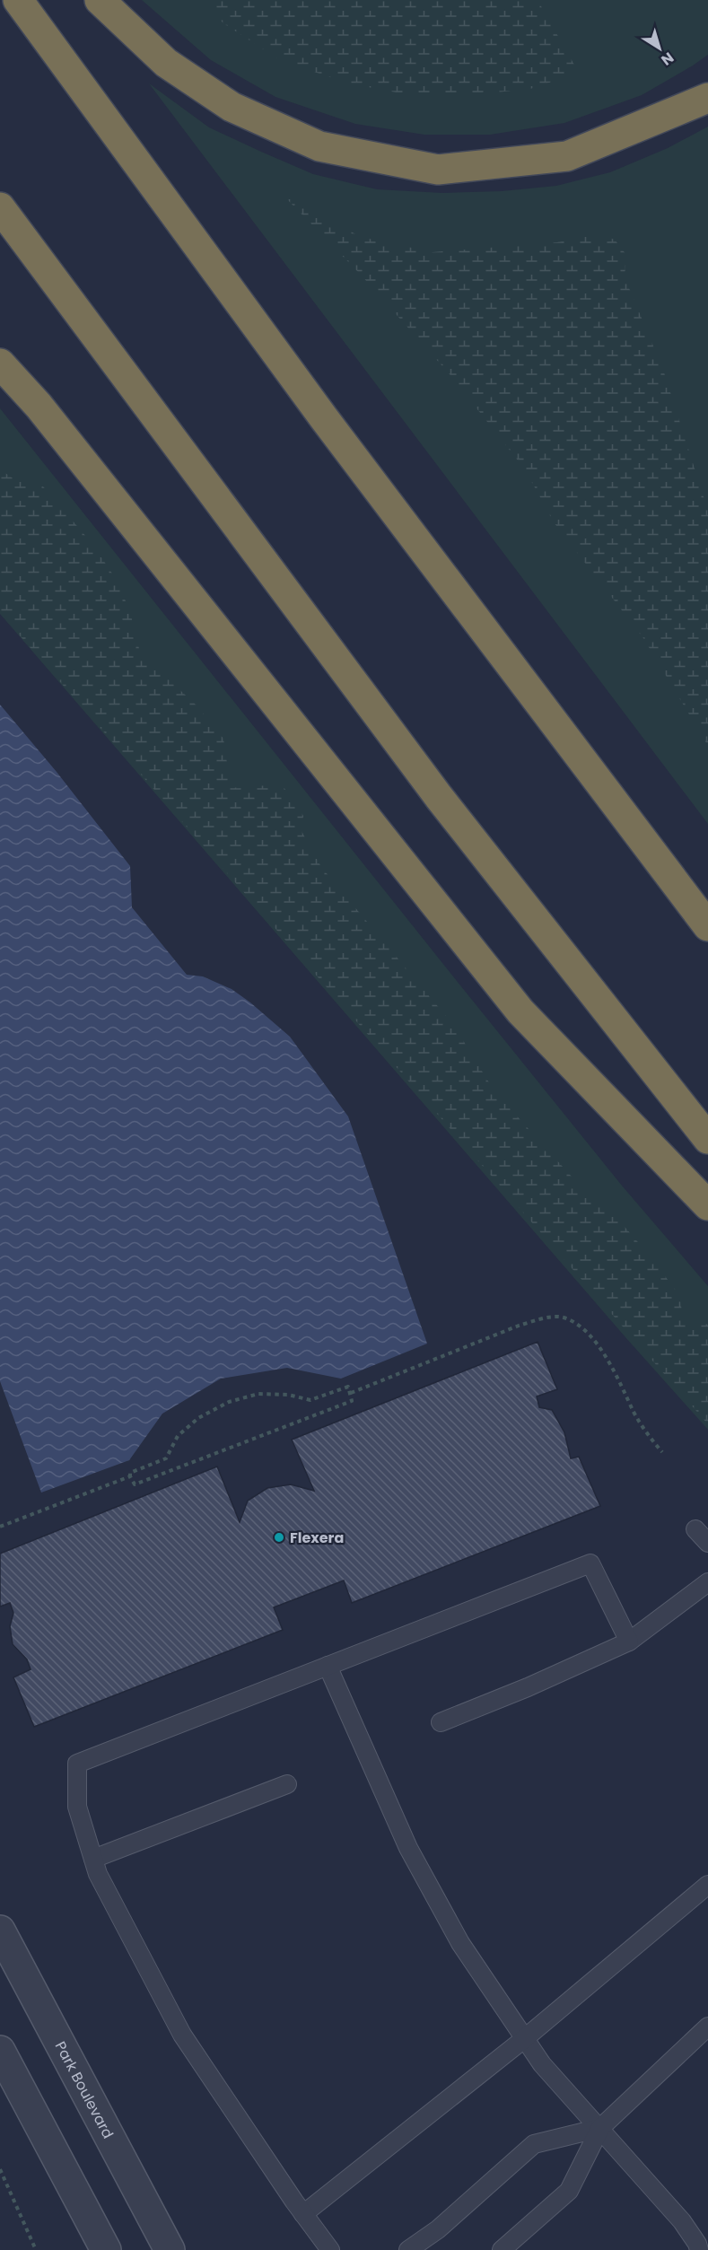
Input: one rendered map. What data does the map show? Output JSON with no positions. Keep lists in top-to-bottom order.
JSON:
{
  "streets": {
    "street": ["Park Boulevard"]
  },
  "places": ["Flexera"],
  "north": "bottom right"
}
